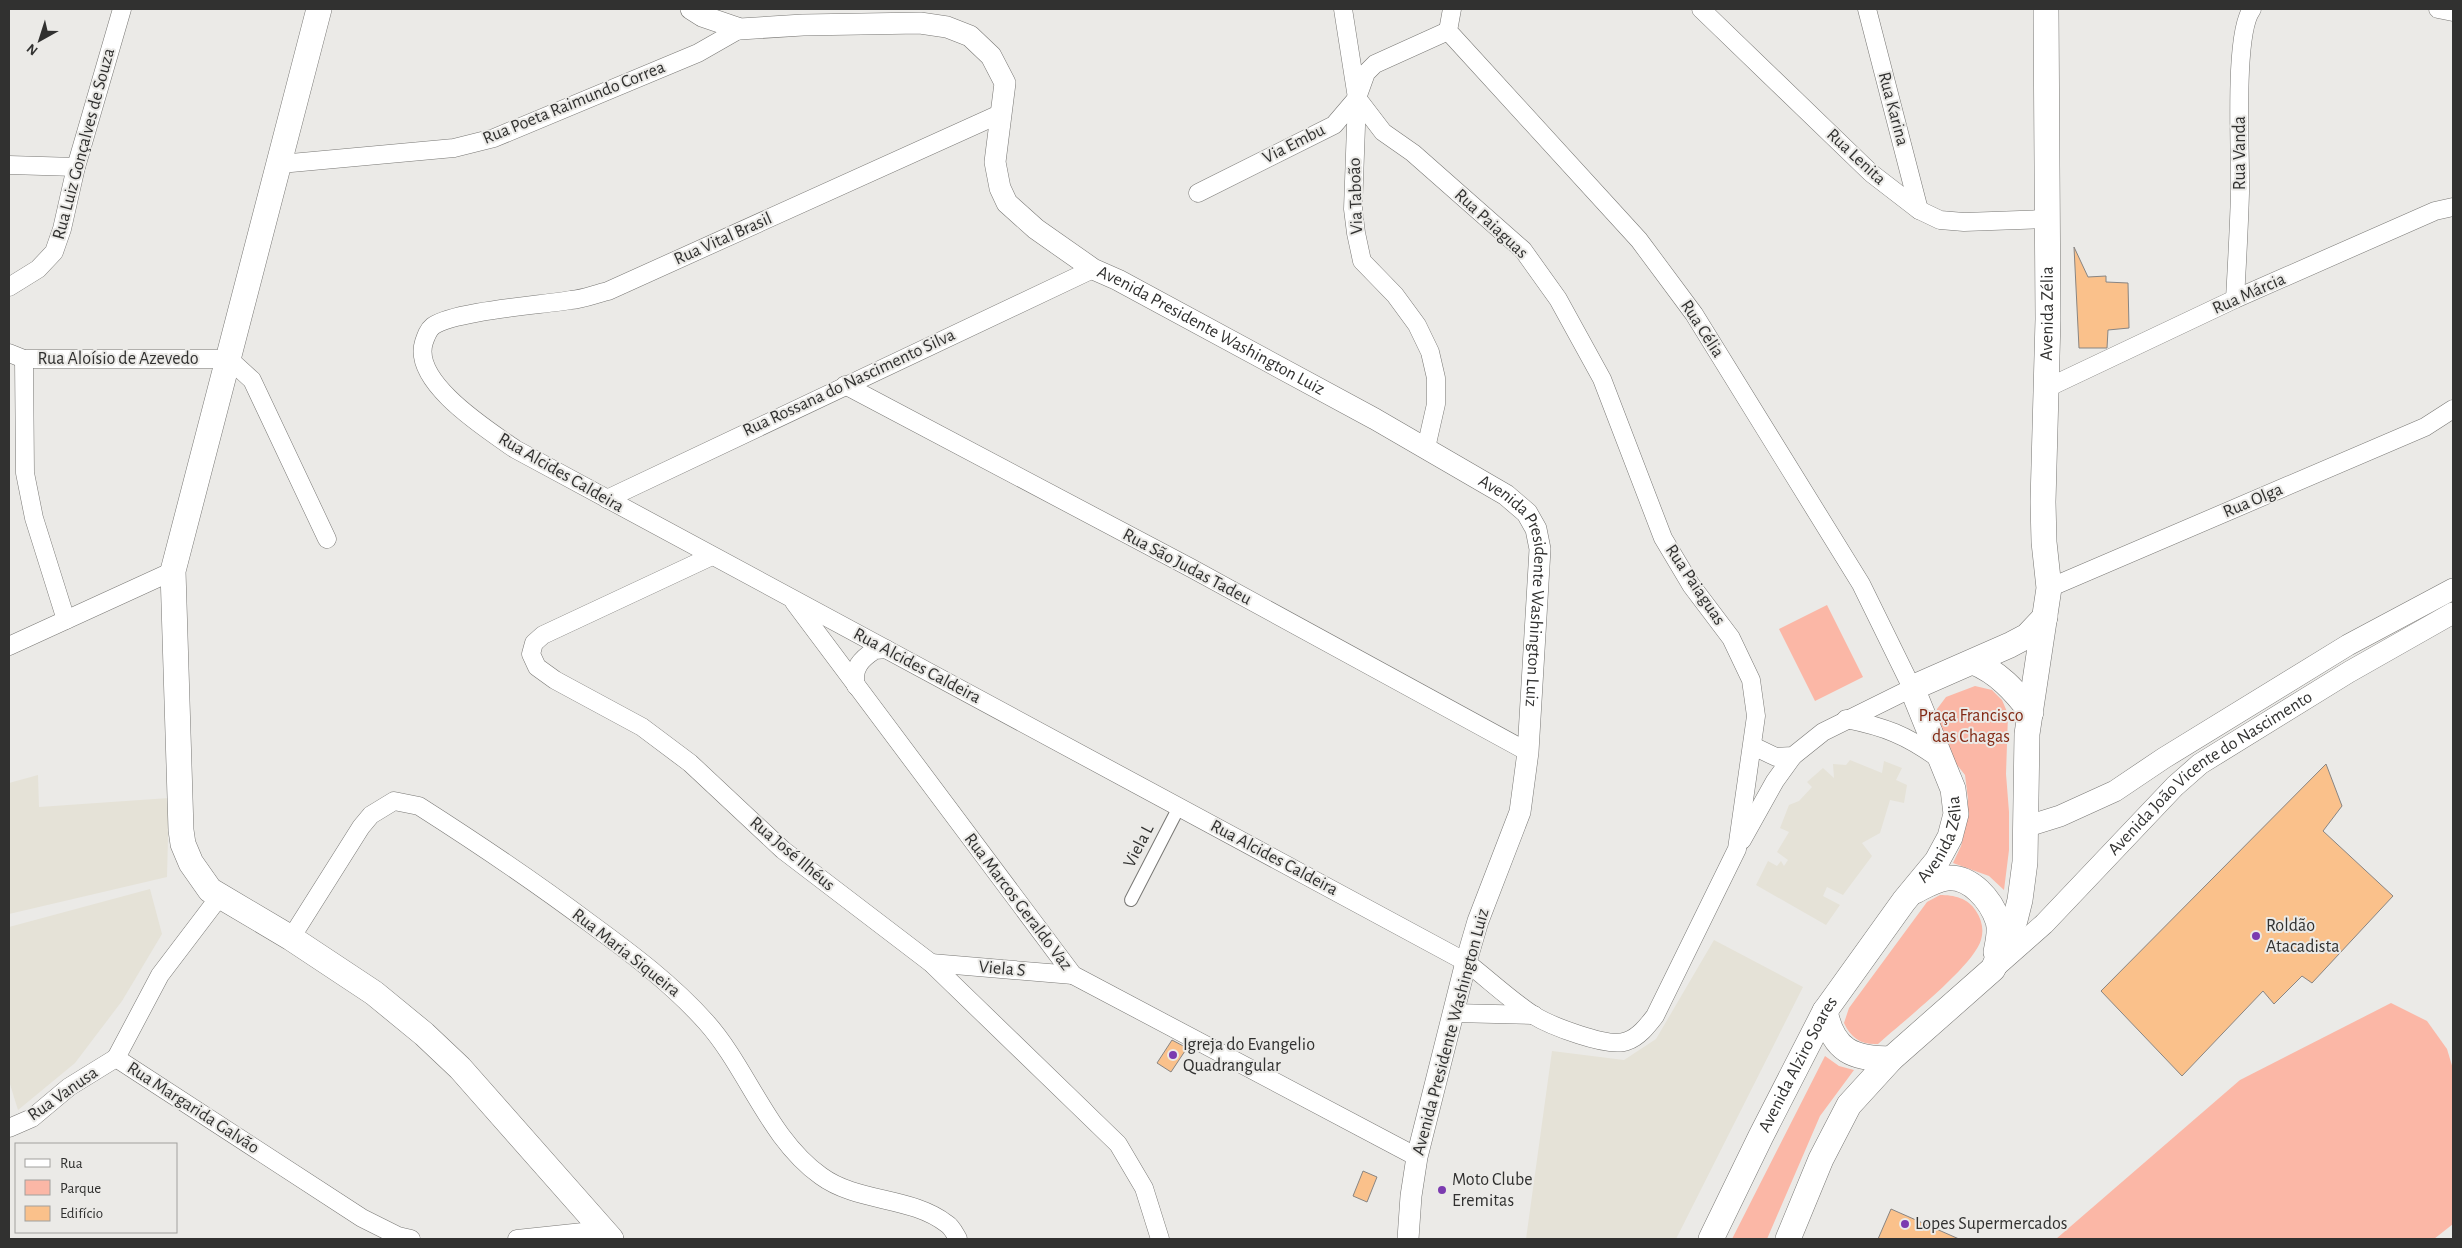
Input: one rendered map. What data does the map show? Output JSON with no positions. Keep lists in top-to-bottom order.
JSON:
{
  "streets": {
    "main road": ["Avenida Zélia", "Avenida Alziro Soares"],
    "street": [
      "Rua Poeta Raimundo Correa",
      "Rua Karina",
      "Rua Luiz Gonçalves de Souza",
      "Via Embu",
      "Rua Vanda",
      "Rua Lenita",
      "Via Taboão",
      "Rua Paiaguas",
      "Rua Vital Brasil",
      "Rua Márcia",
      "Rua Célia",
      "Avenida Presidente Washington Luiz",
      "Rua Aloísio de Azevedo",
      "Rua Rossana do Nascimento Silva",
      "Rua Alcides Caldeira",
      "Rua Olga",
      "Rua São Judas Tadeu",
      "Avenida João Vicente do Nascimento",
      "Viela L",
      "Rua José Ilhéus",
      "Rua Marcos Geraldo Vaz",
      "Rua Maria Siqueira",
      "Viela S",
      "Rua Vanusa",
      "Rua Margarida Galvão"
    ]
  },
  "crossings": [
    ["Rua Karina", "Rua Lenita"],
    ["Via Embu", "Via Taboão"],
    ["Via Embu", "Rua Paiaguas"],
    ["Via Embu", "Rua Célia"],
    ["Rua Vanda", "Rua Márcia"],
    ["Rua Lenita", "Avenida Zélia"],
    ["Via Taboão", "Rua Paiaguas"],
    ["Via Taboão", "Avenida Presidente Washington Luiz"],
    ["Rua Paiaguas", "Avenida Presidente Washington Luiz"],
    ["Rua Paiaguas", "Rua Alcides Caldeira"],
    ["Rua Vital Brasil", "Avenida Presidente Washington Luiz"],
    ["Rua Vital Brasil", "Rua Alcides Caldeira"],
    ["Rua Márcia", "Avenida Zélia"],
    ["Avenida Zélia", "Rua Célia"],
    ["Avenida Zélia", "Rua Olga"],
    ["Avenida Zélia", "Avenida João Vicente do Nascimento"],
    ["Avenida Zélia", "Avenida Alziro Soares"],
    ["Avenida Presidente Washington Luiz", "Rua Rossana do Nascimento Silva"],
    ["Avenida Presidente Washington Luiz", "Rua Alcides Caldeira"],
    ["Avenida Presidente Washington Luiz", "Rua São Judas Tadeu"],
    ["Avenida Presidente Washington Luiz", "Rua Marcos Geraldo Vaz"],
    ["Rua Rossana do Nascimento Silva", "Rua Alcides Caldeira"],
    ["Rua Rossana do Nascimento Silva", "Rua São Judas Tadeu"],
    ["Rua Alcides Caldeira", "Viela L"],
    ["Rua Alcides Caldeira", "Rua José Ilhéus"],
    ["Rua Alcides Caldeira", "Rua Marcos Geraldo Vaz"],
    ["Rua José Ilhéus", "Viela S"],
    ["Rua Marcos Geraldo Vaz", "Viela S"],
    ["Rua Vanusa", "Rua Margarida Galvão"]
  ],
  "parks": ["Praça Francisco das Chagas"],
  "places": [
    "Roldão Atacadista",
    "Igreja do Evangelio Quadrangular",
    "Moto Clube Eremitas",
    "Lopes Supermercados"
  ],
  "legend": ["Rua", "Parque", "Edifício"],
  "north": "bottom left"
}
